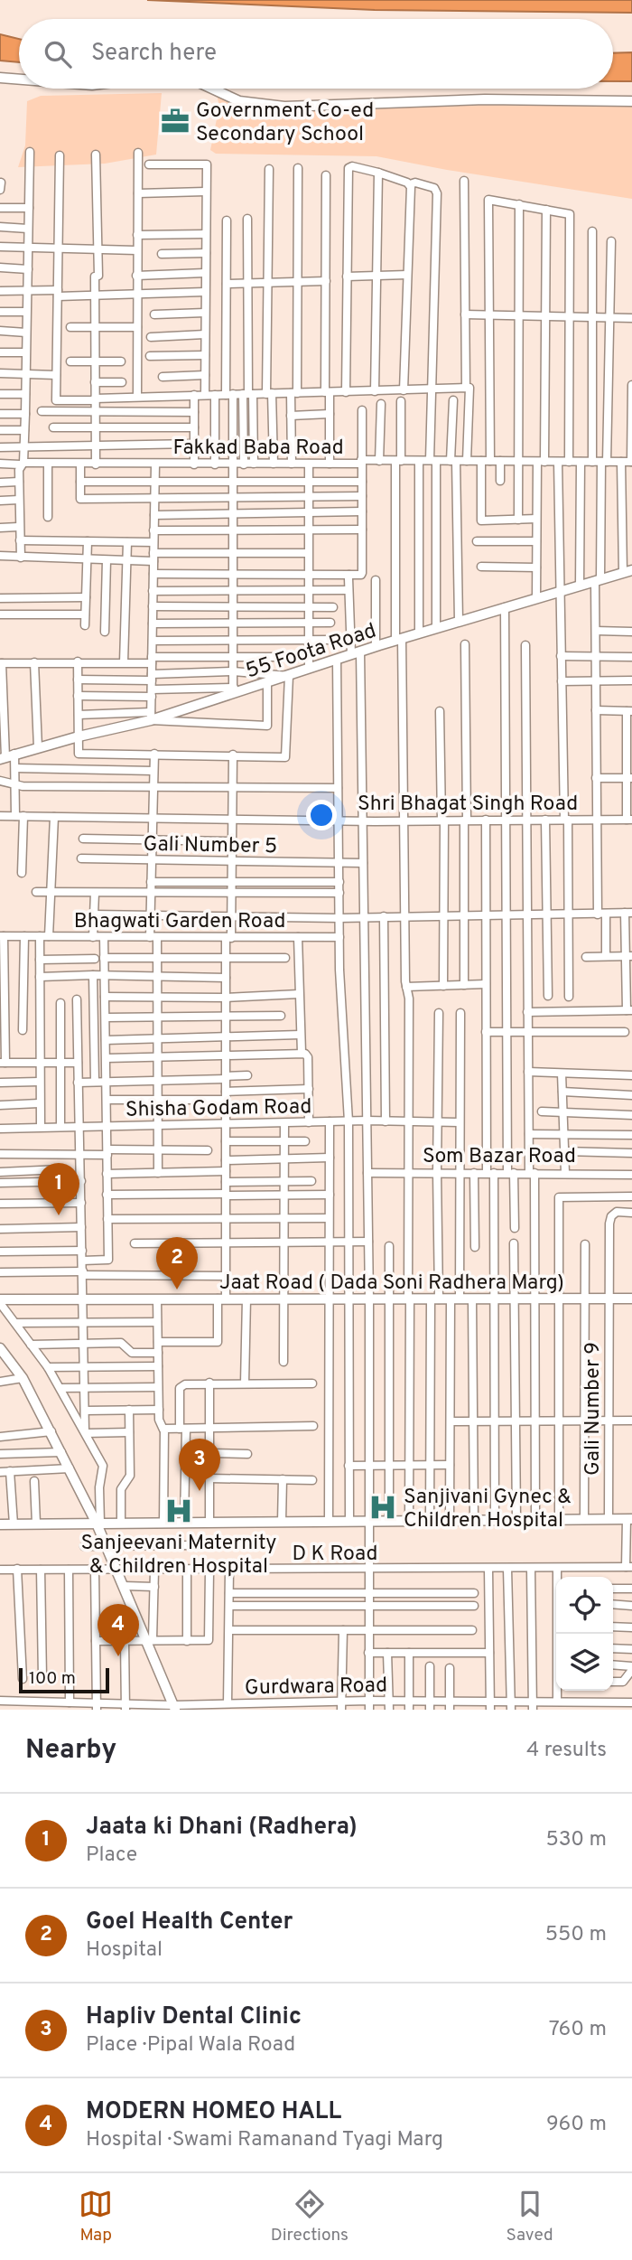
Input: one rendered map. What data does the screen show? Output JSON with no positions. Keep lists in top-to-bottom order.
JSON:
{
  "streets": {
    "street": [
      "Fakkad Baba Road",
      "55 Foota Road",
      "Shri Bhagat Singh Road",
      "Gali Number 5",
      "Bhagwati Garden Road",
      "Shisha Godam Road",
      "Som Bazar Road",
      "Jaat Road ( Dada Soni Radhera Marg)",
      "Gali Number 9",
      "D K Road",
      "Gurdwara Road"
    ]
  },
  "crossings": [
    ["Jaat Road ( Dada Soni Radhera Marg)", "Gali Number 9"]
  ],
  "places": {
    "office": ["Government Co-ed Secondary School"],
    "hospital": ["Sanjivani Gynec & Children Hospital", "Sanjeevani Maternity & Children Hospital"]
  },
  "scale_bar": "100 m",
  "page": {
    "search": "Search here",
    "pins": [
      "1",
      "2",
      "3",
      "4"
    ],
    "scale": "100 m",
    "heading": ["Nearby", "4 results"],
    "list": [
      {
        "mark": "1",
        "name": "Jaata ki Dhani (Radhera)",
        "note": "Place",
        "value": "530 m"
      },
      {
        "mark": "2",
        "name": "Goel Health Center",
        "note": "Hospital",
        "value": "550 m"
      },
      {
        "mark": "3",
        "name": "Hapliv Dental Clinic",
        "note": "Place · Pipal Wala Road",
        "value": "760 m"
      },
      {
        "mark": "4",
        "name": "MODERN HOMEO HALL",
        "note": "Hospital · Swami Ramanand Tyagi Marg",
        "value": "960 m"
      }
    ],
    "nav": ["Map", "Directions", "Saved"]
  }
}
